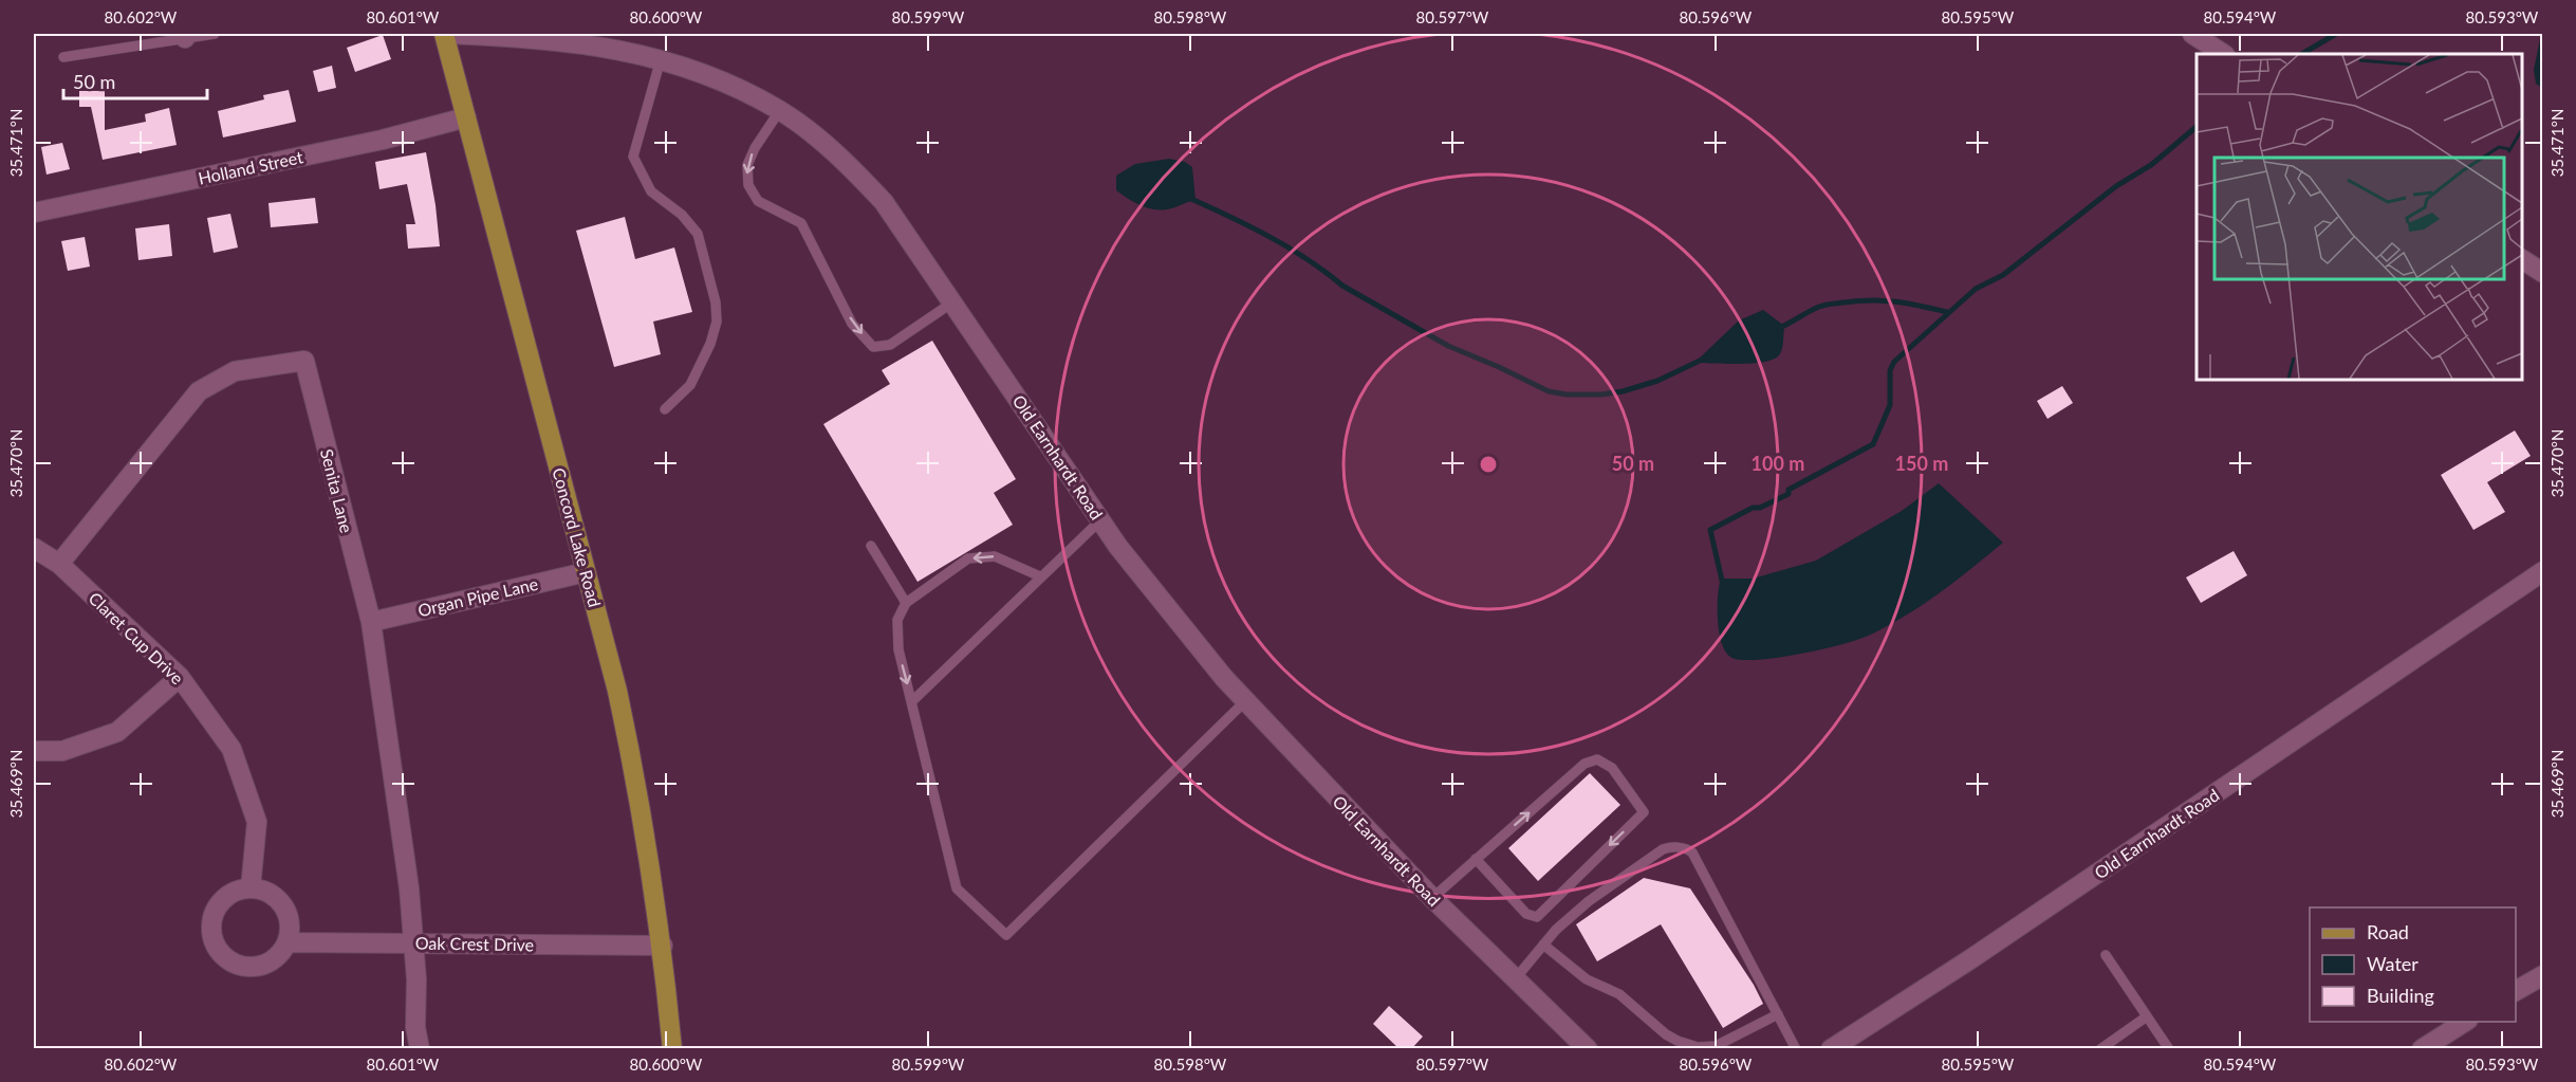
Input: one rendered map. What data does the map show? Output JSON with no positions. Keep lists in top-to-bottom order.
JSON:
{
  "streets": {
    "main road": ["Concord Lake Road"],
    "street": [
      "Holland Street",
      "Old Earnhardt Road",
      "Senita Lane",
      "Organ Pipe Lane",
      "Claret Cup Drive",
      "Oak Crest Drive"
    ]
  },
  "crossings": [
    ["Holland Street", "Concord Lake Road"],
    ["Old Earnhardt Road", "Concord Lake Road"],
    ["Senita Lane", "Organ Pipe Lane"],
    ["Senita Lane", "Claret Cup Drive"],
    ["Senita Lane", "Oak Crest Drive"],
    ["Concord Lake Road", "Organ Pipe Lane"],
    ["Concord Lake Road", "Oak Crest Drive"],
    ["Claret Cup Drive", "Oak Crest Drive"]
  ],
  "legend": ["Road", "Water", "Building"],
  "scale_bar": "50 m",
  "coordinates": [
    "80.602°W",
    "80.601°W",
    "80.600°W",
    "80.599°W",
    "80.598°W",
    "80.597°W",
    "80.596°W",
    "80.595°W",
    "80.594°W",
    "80.593°W",
    "35.471°N",
    "35.470°N",
    "35.469°N"
  ],
  "rings": ["50 m", "100 m", "150 m"]
}
